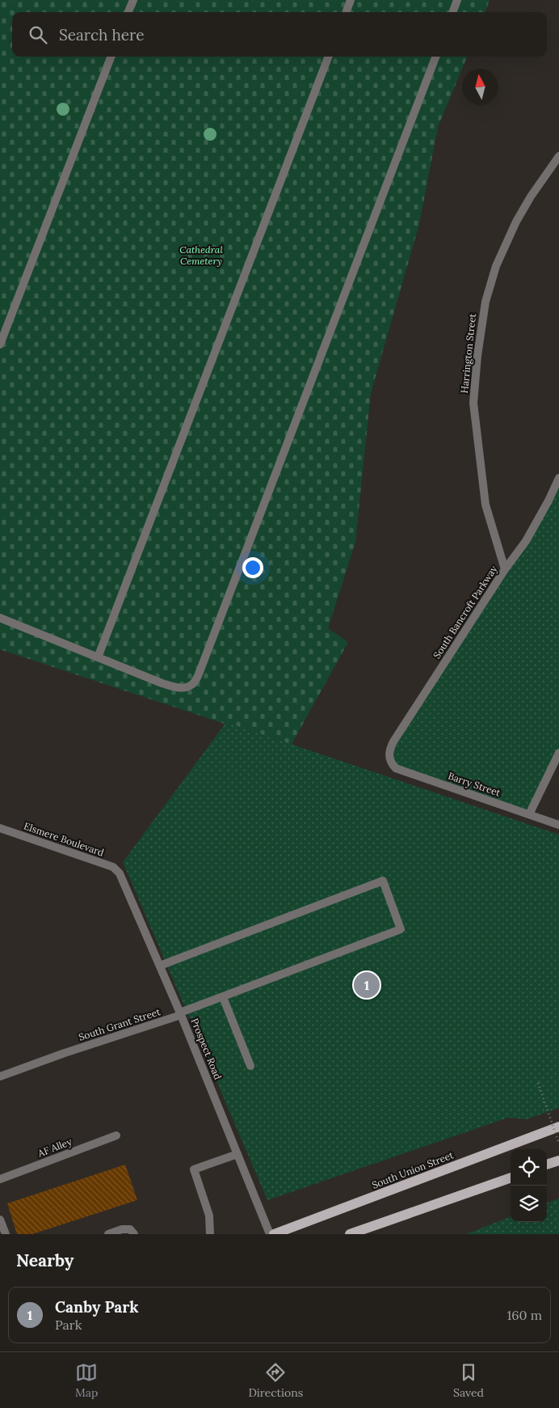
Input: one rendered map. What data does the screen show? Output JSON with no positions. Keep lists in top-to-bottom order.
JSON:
{
  "streets": {
    "main road": ["South Union Street"],
    "street": [
      "Harrington Street",
      "South Bancroft Parkway",
      "Barry Street",
      "Elsmere Boulevard",
      "South Grant Street",
      "Prospect Road",
      "AF Alley"
    ]
  },
  "crossings": [
    ["Harrington Street", "South Bancroft Parkway"],
    ["South Bancroft Parkway", "Barry Street"],
    ["Elsmere Boulevard", "Prospect Road"],
    ["South Grant Street", "Prospect Road"]
  ],
  "parks": ["Cathedral Cemetery"],
  "north": "top",
  "page": {
    "search": "Search here",
    "pins": "1",
    "heading": "Nearby",
    "list": [
      {
        "mark": "1",
        "name": "Canby Park",
        "note": "Park",
        "value": "160 m"
      }
    ],
    "nav": ["Map", "Directions", "Saved"]
  }
}
